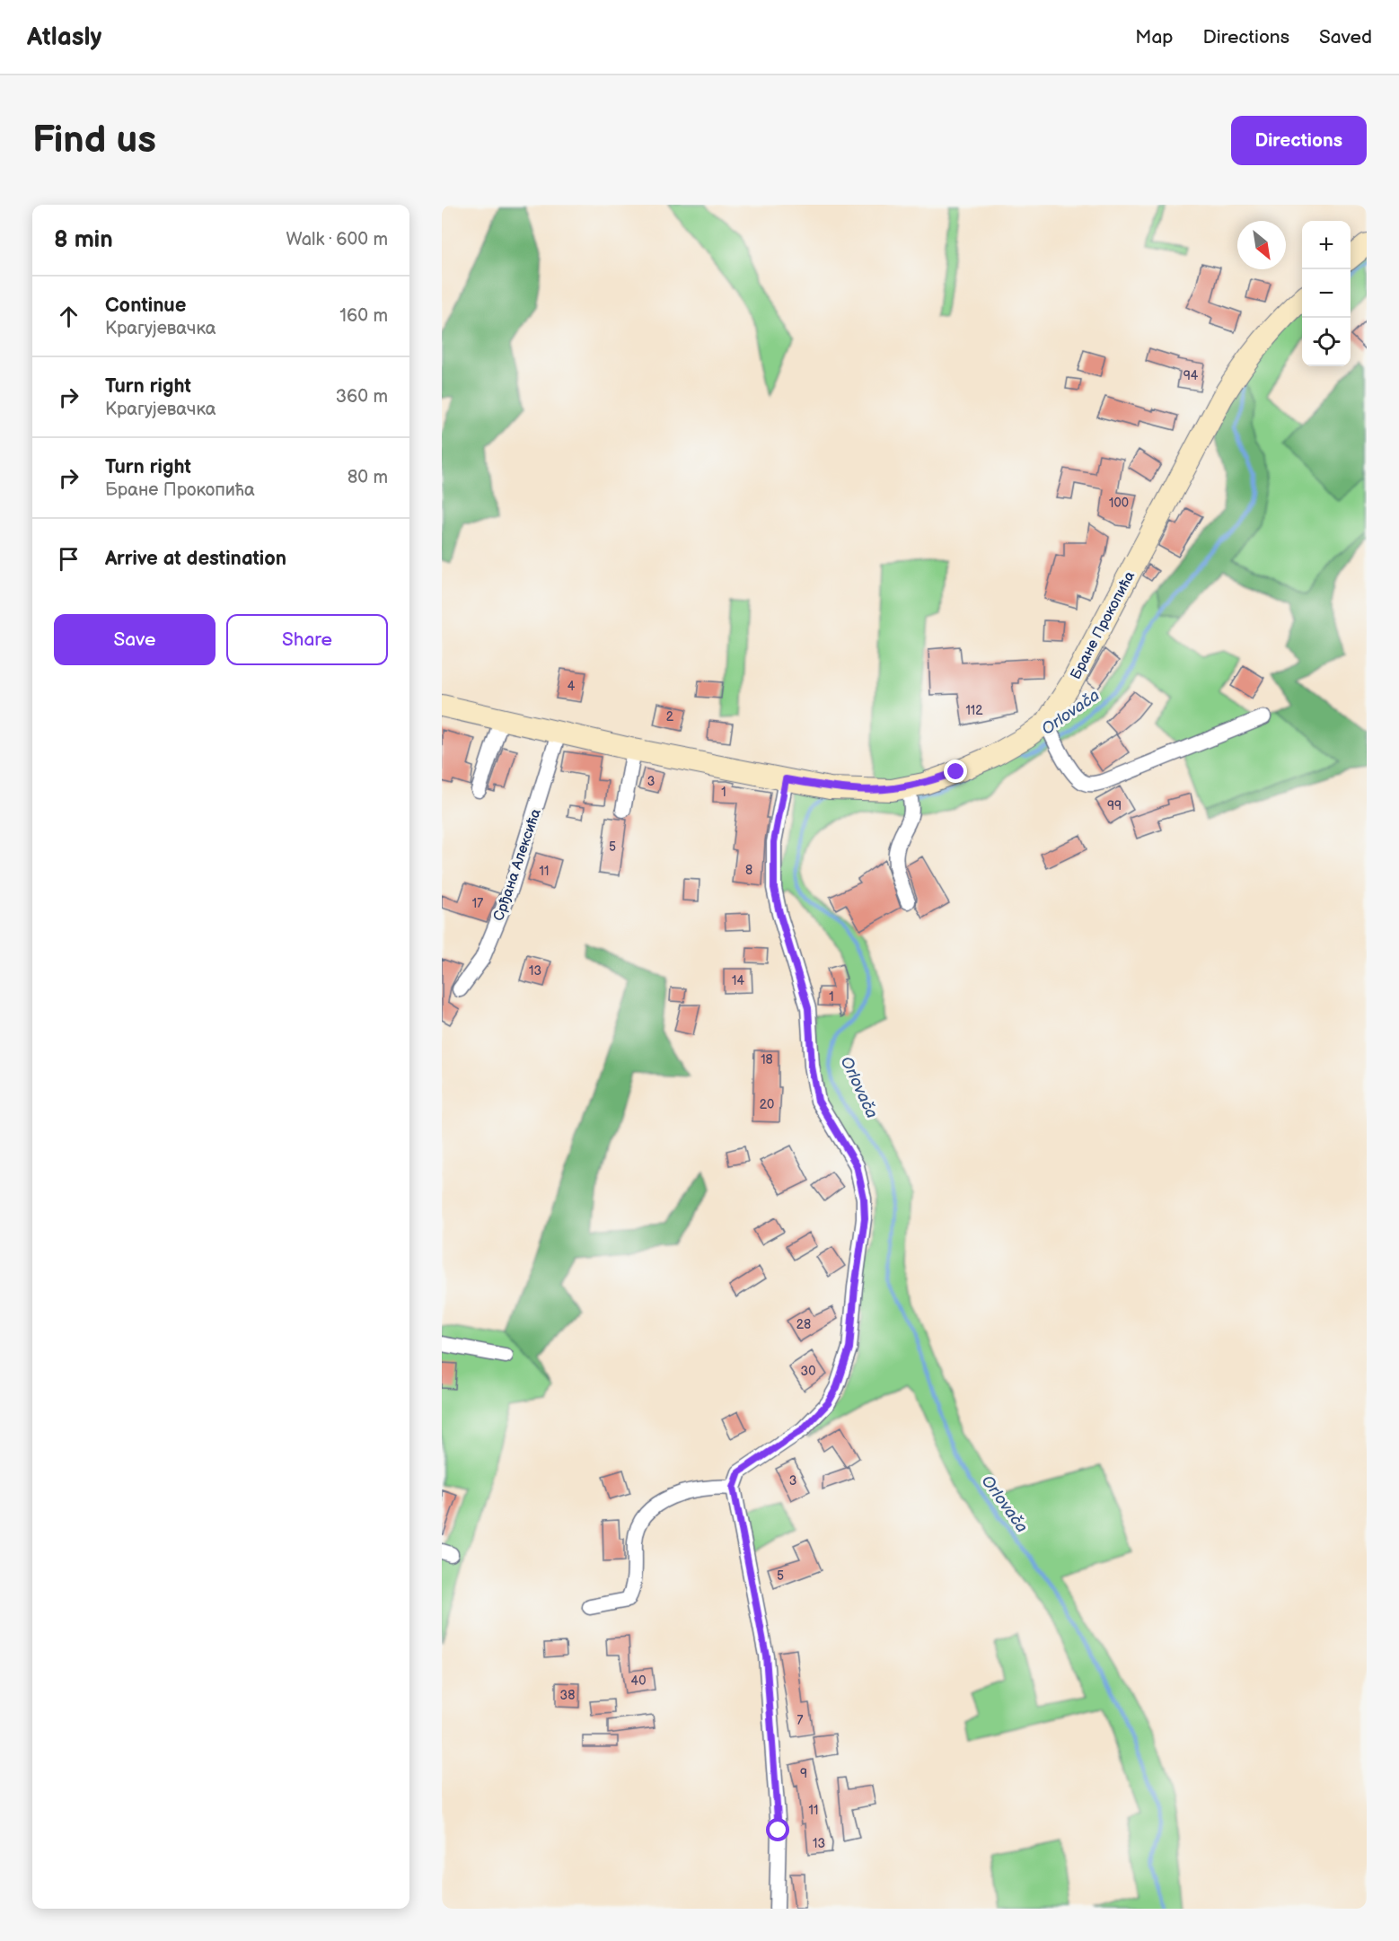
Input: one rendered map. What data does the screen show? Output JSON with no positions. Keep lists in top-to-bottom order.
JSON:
{
  "streets": {
    "street": ["Бране Прокопића", "Срђана Алексића"]
  },
  "water": ["Orlovača"],
  "house_numbers": [
    "94",
    "100",
    "4",
    "112",
    "2",
    "3",
    "1",
    "99",
    "5",
    "8",
    "11",
    "17",
    "13",
    "14",
    "1",
    "18",
    "20",
    "28",
    "30",
    "3",
    "5",
    "40",
    "38",
    "7",
    "9",
    "11",
    "13"
  ],
  "north": "bottom right",
  "page": {
    "header": "Atlasly",
    "nav": ["Map", "Directions", "Saved"],
    "buttons": [
      "Directions",
      ["Save", "Share"]
    ],
    "title": "Find us",
    "heading": ["8 min", "Walk · 600 m"],
    "map_buttons": ["+", "−"],
    "list": [
      ["Continue", "Крагујевачка", "160 m"],
      ["Turn right", "Крагујевачка", "360 m"],
      ["Turn right", "Бране Прокопића", "80 m"],
      "Arrive at destination"
    ]
  }
}
